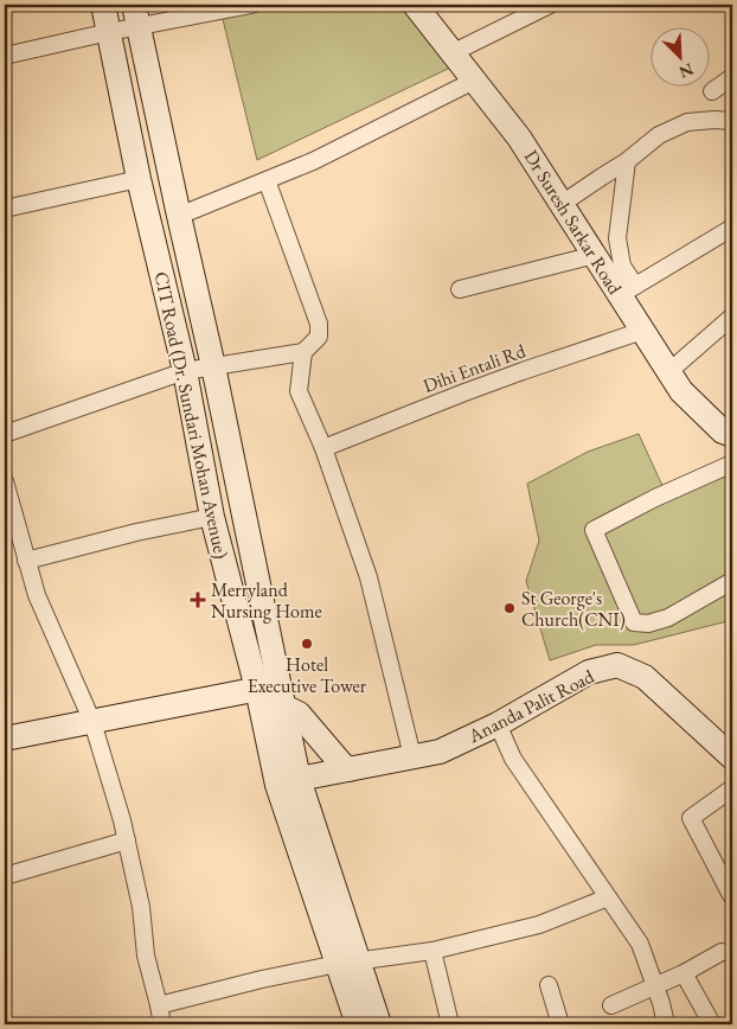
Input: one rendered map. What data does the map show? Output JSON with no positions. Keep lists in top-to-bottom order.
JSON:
{
  "streets": {
    "main road": ["Dr Suresh Sarkar Road", "CIT Road (Dr. Sundari Mohan Avenue)", "Ananda Palit Road"],
    "street": ["Dihi Entali Rd"]
  },
  "crossings": [
    ["Dr Suresh Sarkar Road", "Dihi Entali Rd"],
    ["CIT Road (Dr. Sundari Mohan Avenue)", "Ananda Palit Road"]
  ],
  "places": {
    "health": ["Merryland Nursing Home"],
    "other": ["St George's Church(CNI)", "Hotel Executive Tower"]
  },
  "north": "bottom right"
}
